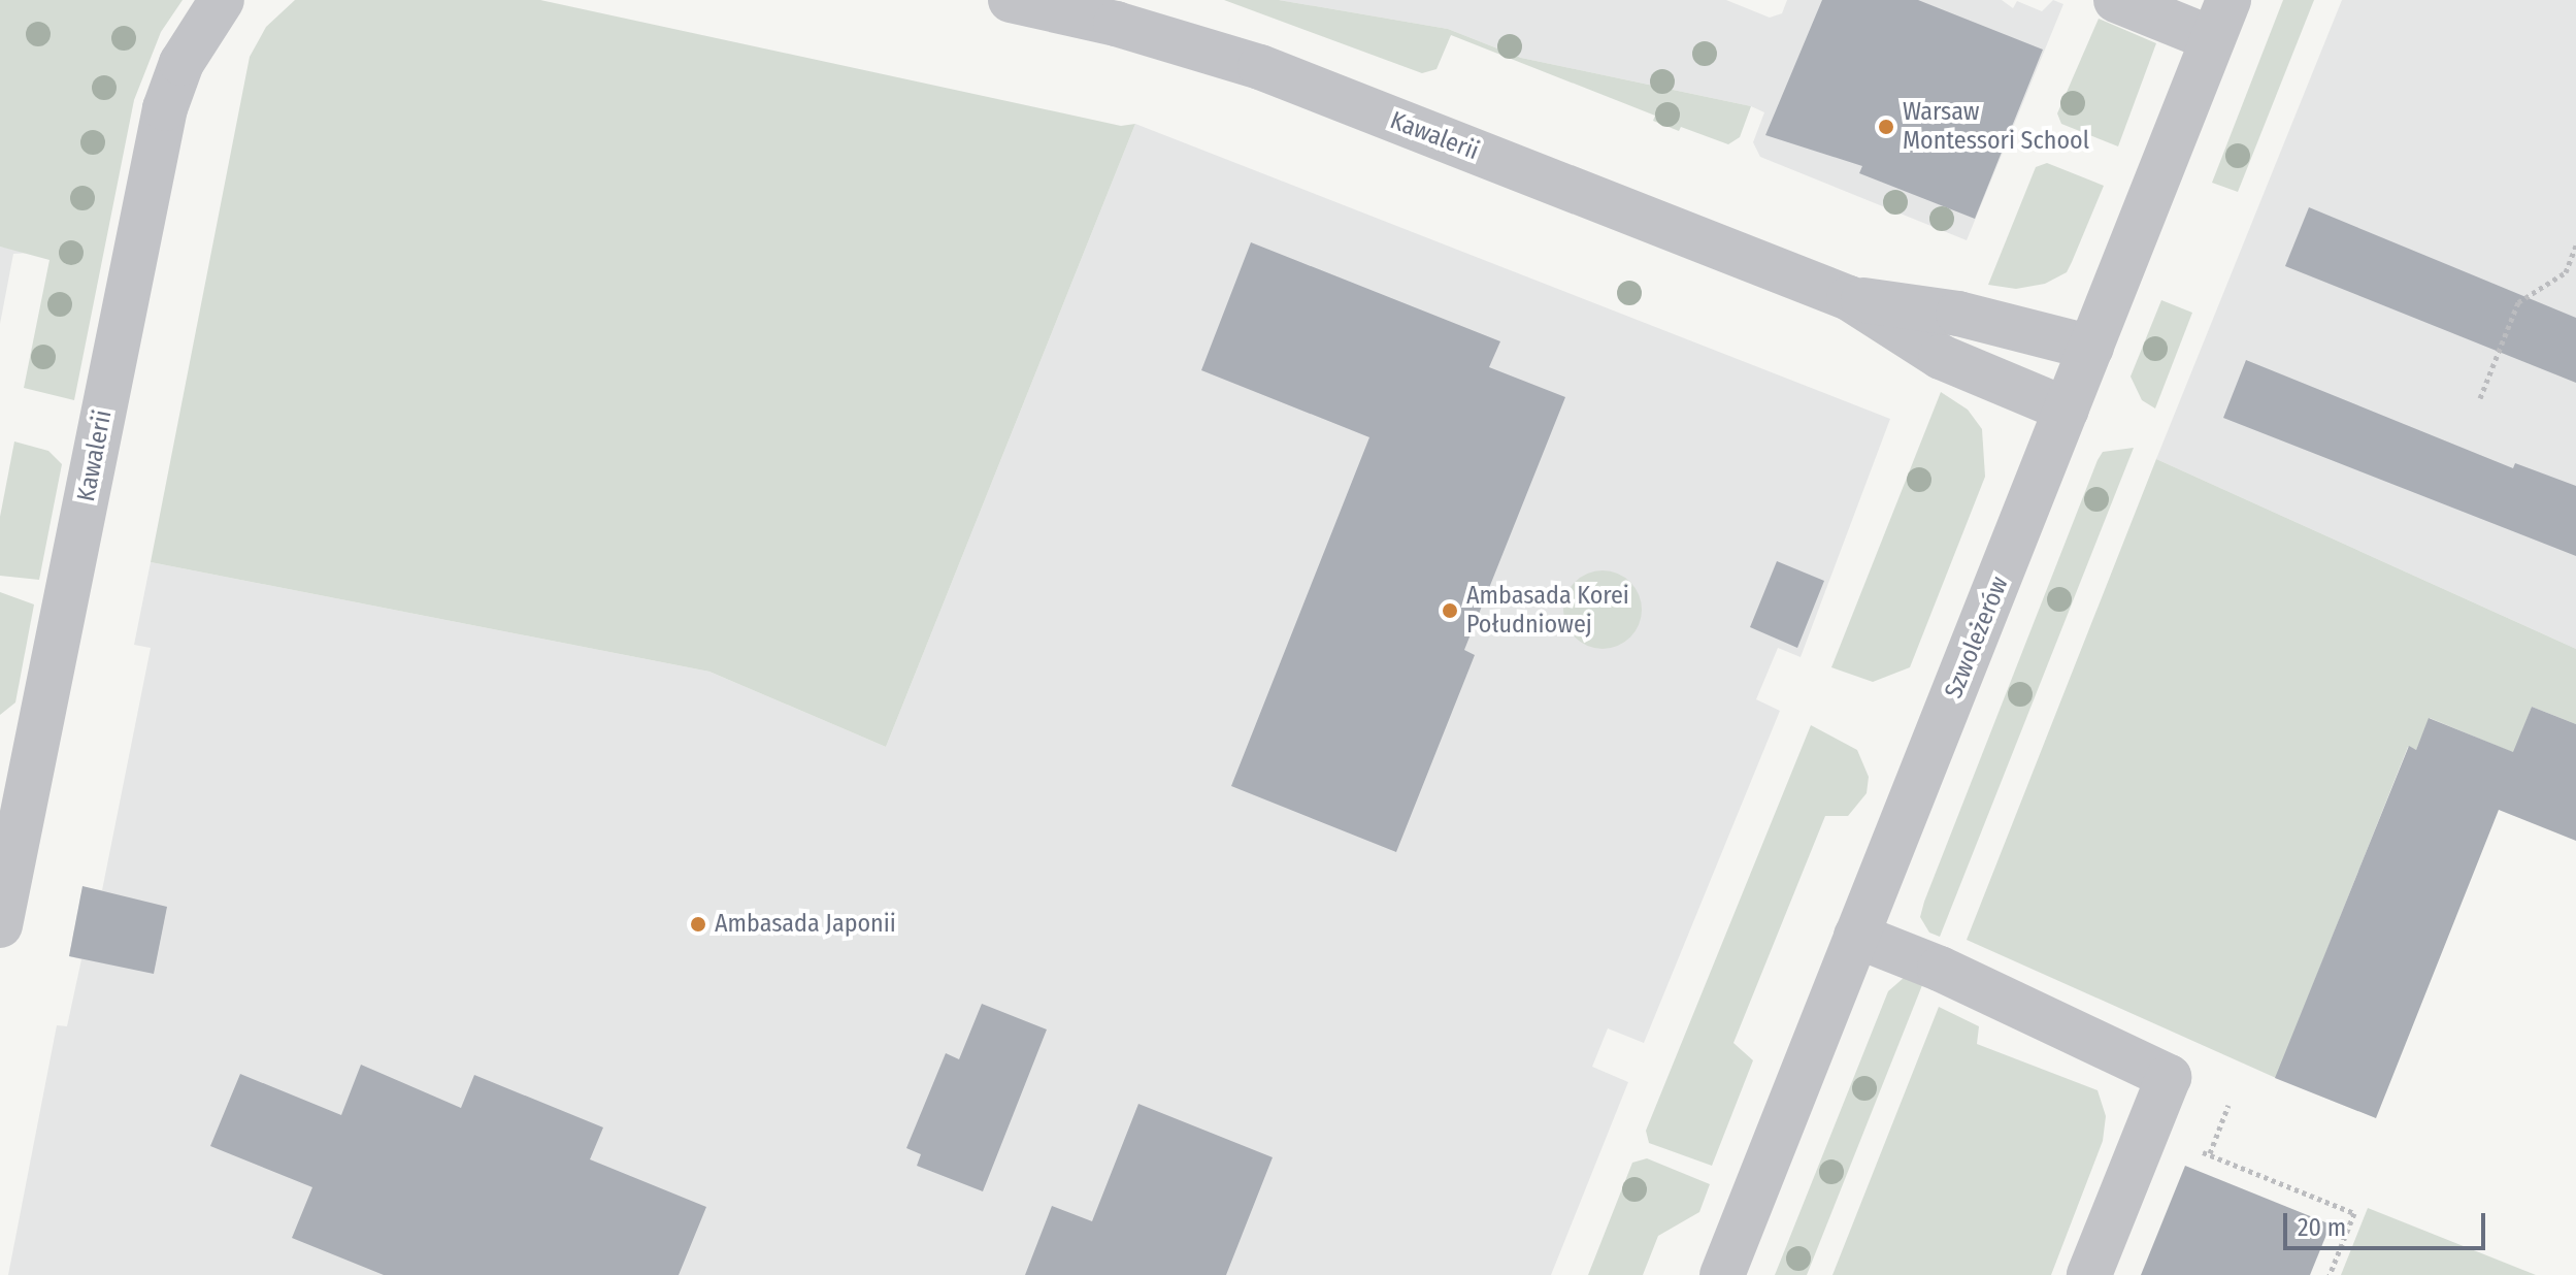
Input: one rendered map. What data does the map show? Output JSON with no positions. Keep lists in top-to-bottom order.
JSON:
{
  "streets": {
    "street": ["Kawalerii", "Szwoleżerów"]
  },
  "crossings": [
    ["Kawalerii", "Szwoleżerów"]
  ],
  "places": ["Warsaw Montessori School", "Ambasada Korei Południowej", "Ambasada Japonii"],
  "scale_bar": "20 m"
}
